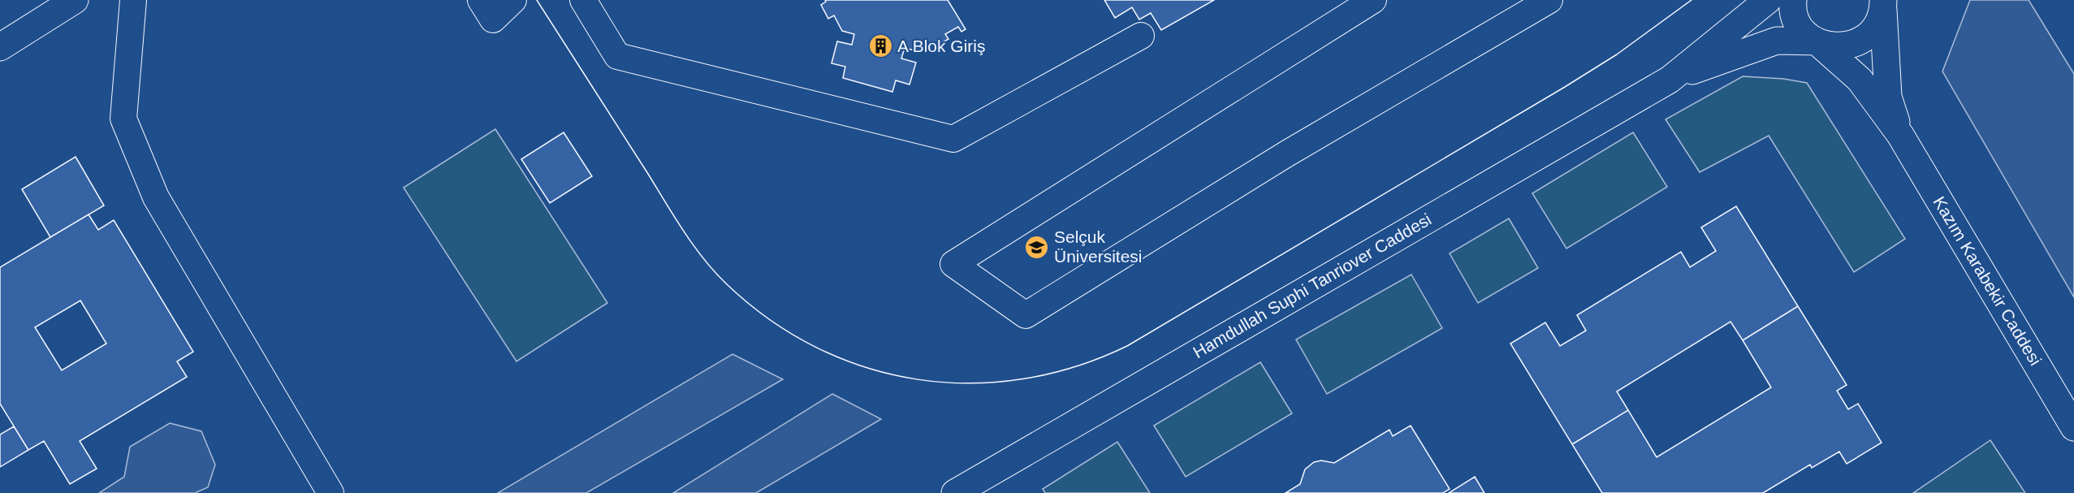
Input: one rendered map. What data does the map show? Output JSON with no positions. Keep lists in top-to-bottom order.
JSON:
{
  "streets": {
    "street": ["Kazım Karabekir Caddesi", "Hamdullah Suphi Tanriover Caddesi"]
  },
  "places": {
    "building": ["A Blok Giriş"],
    "school or university": ["Selçuk Üniversitesi"]
  }
}
